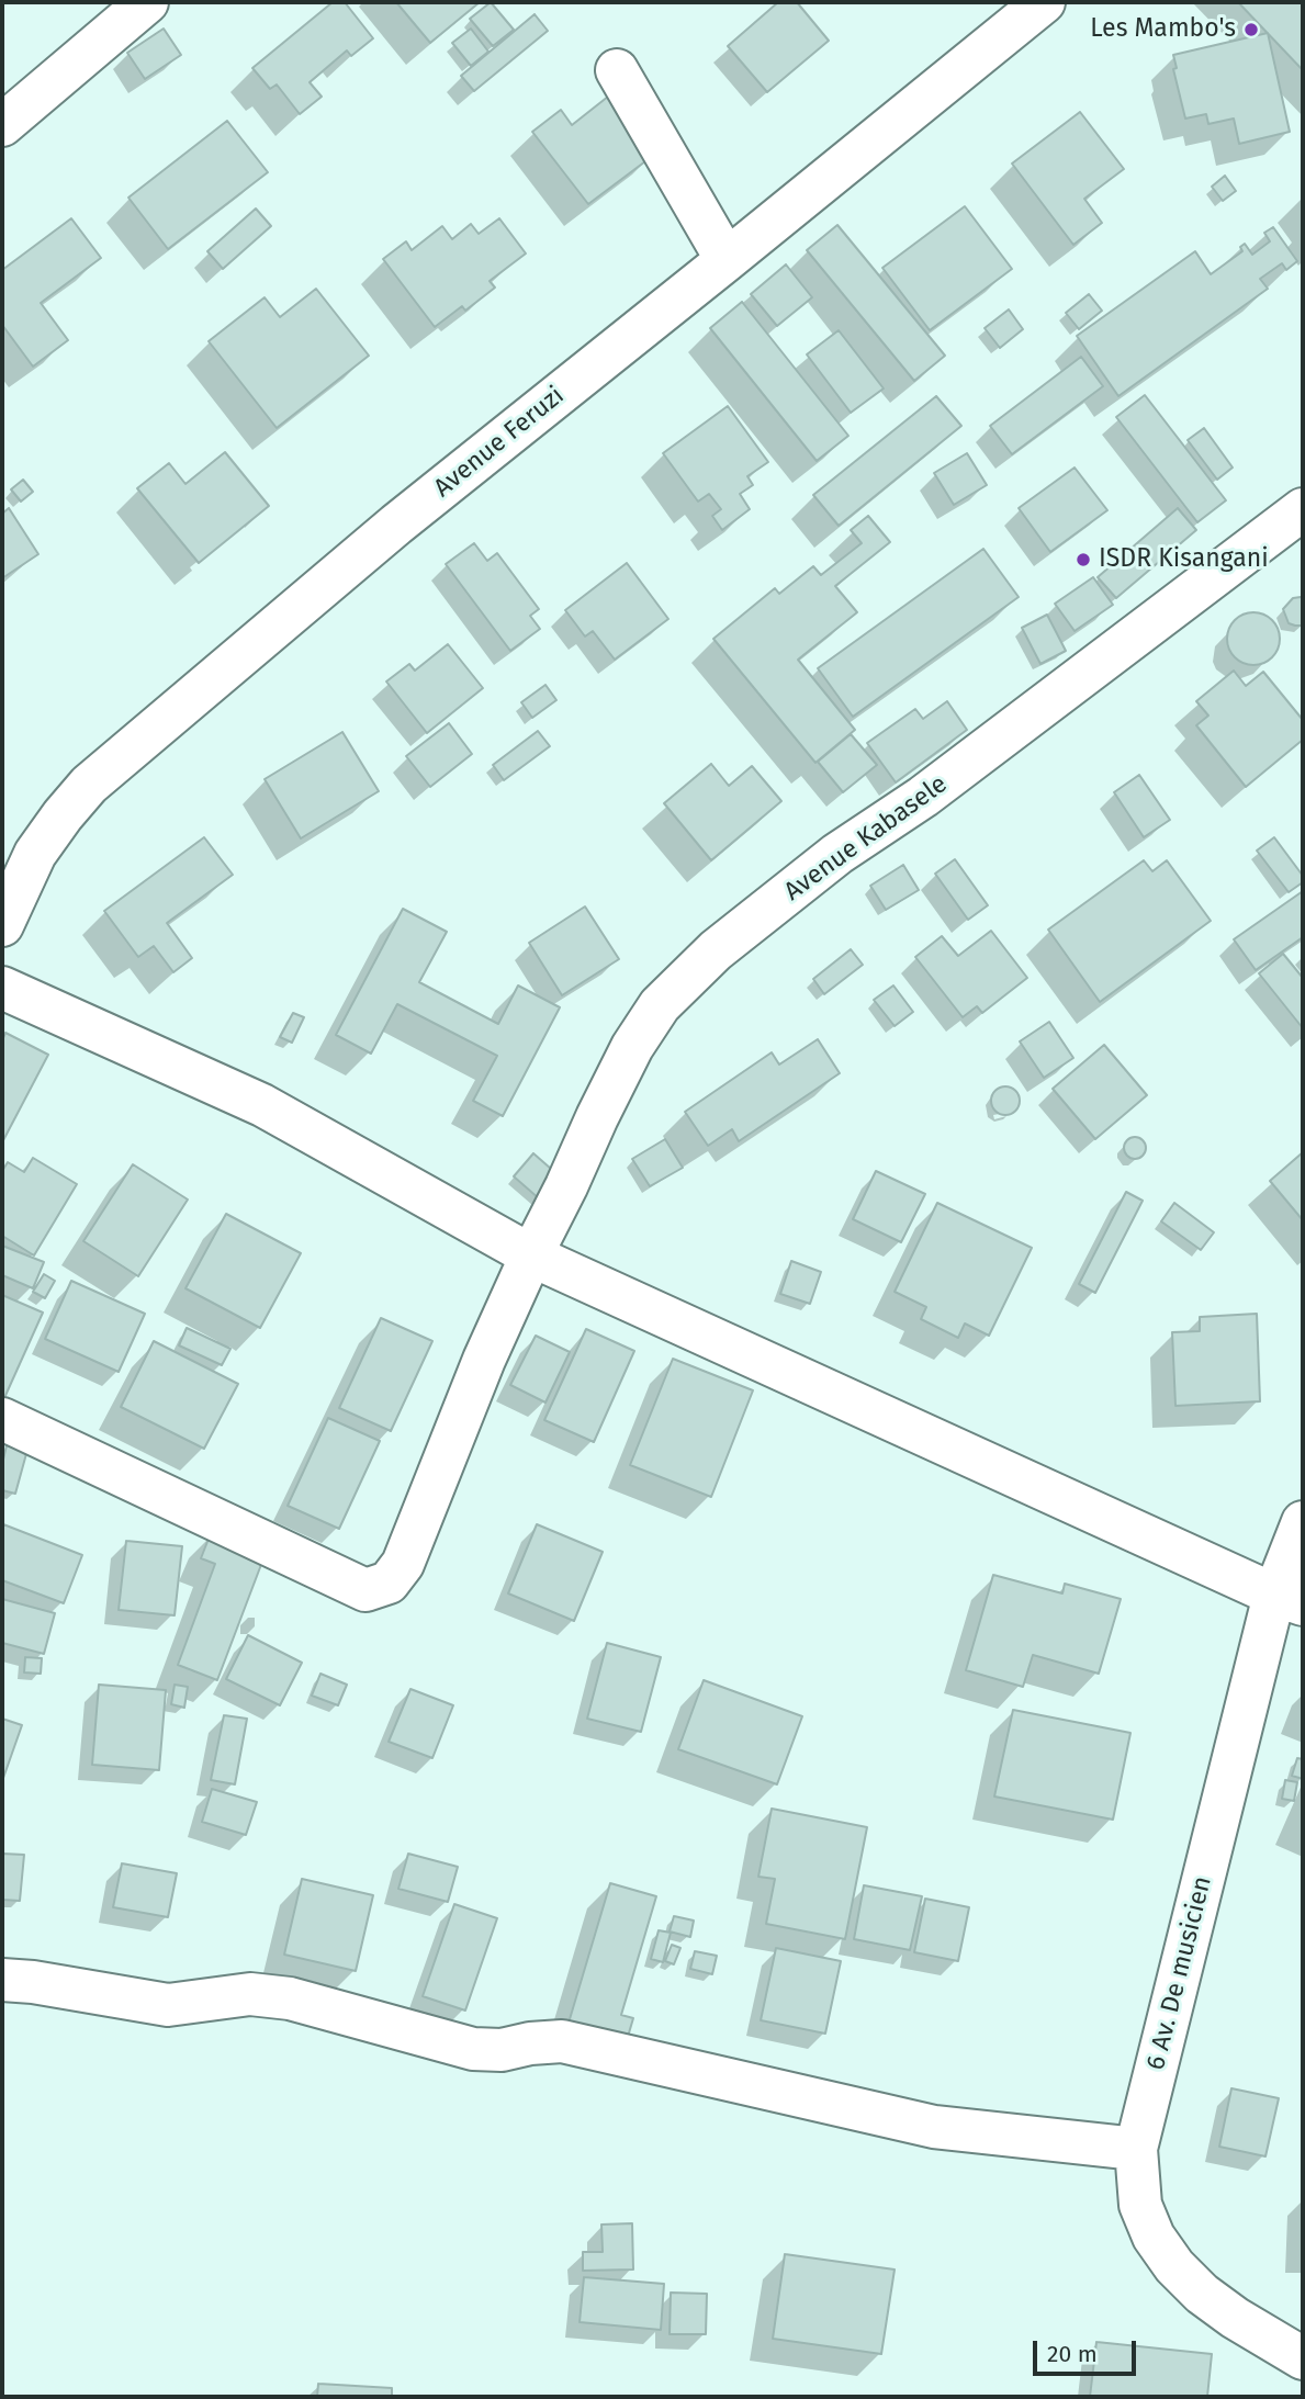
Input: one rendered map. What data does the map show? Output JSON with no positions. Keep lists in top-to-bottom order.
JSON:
{
  "streets": {
    "street": ["Avenue Feruzi", "Avenue Kabasele", "6 Av. De musicien"]
  },
  "places": ["Les Mambo's", "ISDR Kisangani"],
  "scale_bar": "20 m"
}
